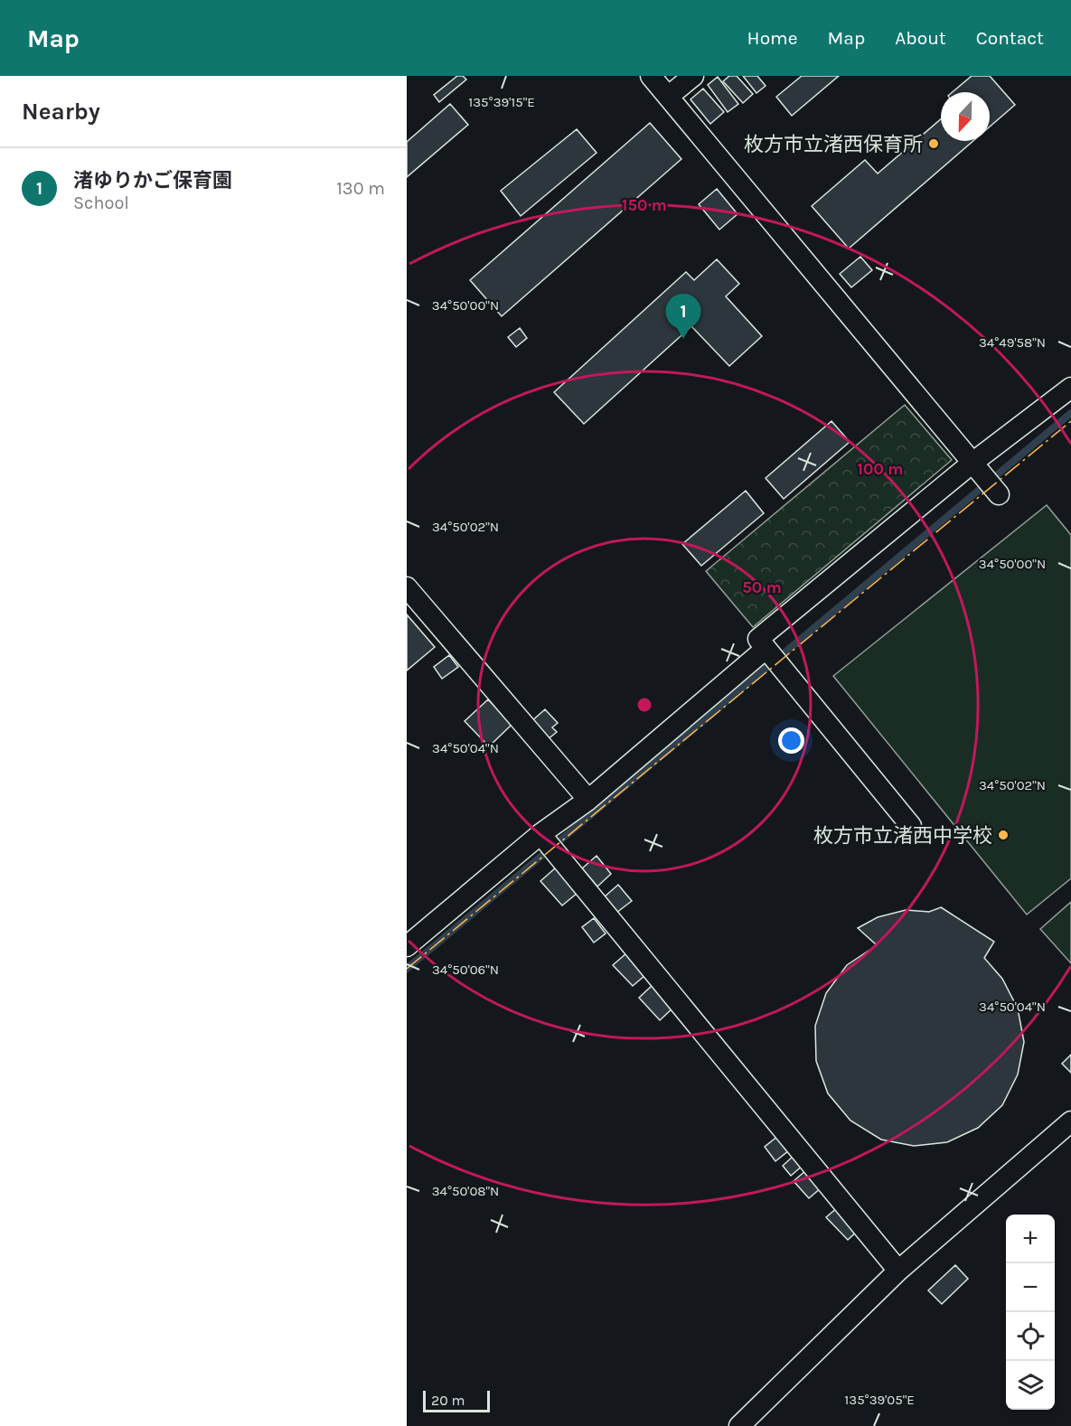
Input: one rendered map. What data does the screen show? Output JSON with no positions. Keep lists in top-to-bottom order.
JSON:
{
  "places": ["枚方市立渚西保育所", "枚方市立渚西中学校"],
  "scale_bar": "20 m",
  "north": "bottom",
  "page": {
    "header": "Map",
    "nav": [
      "Home",
      "Map",
      "About",
      "Contact"
    ],
    "heading": "Nearby",
    "list": [
      {
        "mark": "1",
        "name": "渚ゆりかご保育園",
        "note": "School",
        "value": "130 m"
      }
    ],
    "pins": "1",
    "map_buttons": ["+", "−"],
    "scale": "20 m"
  },
  "coordinates": [
    "135°39'15\"E",
    "34°50'00\"N",
    "34°49'58\"N",
    "34°50'02\"N",
    "34°50'04\"N",
    "34°50'06\"N",
    "34°50'08\"N",
    "135°39'05\"E"
  ],
  "rings": ["150 m", "100 m", "50 m"]
}
